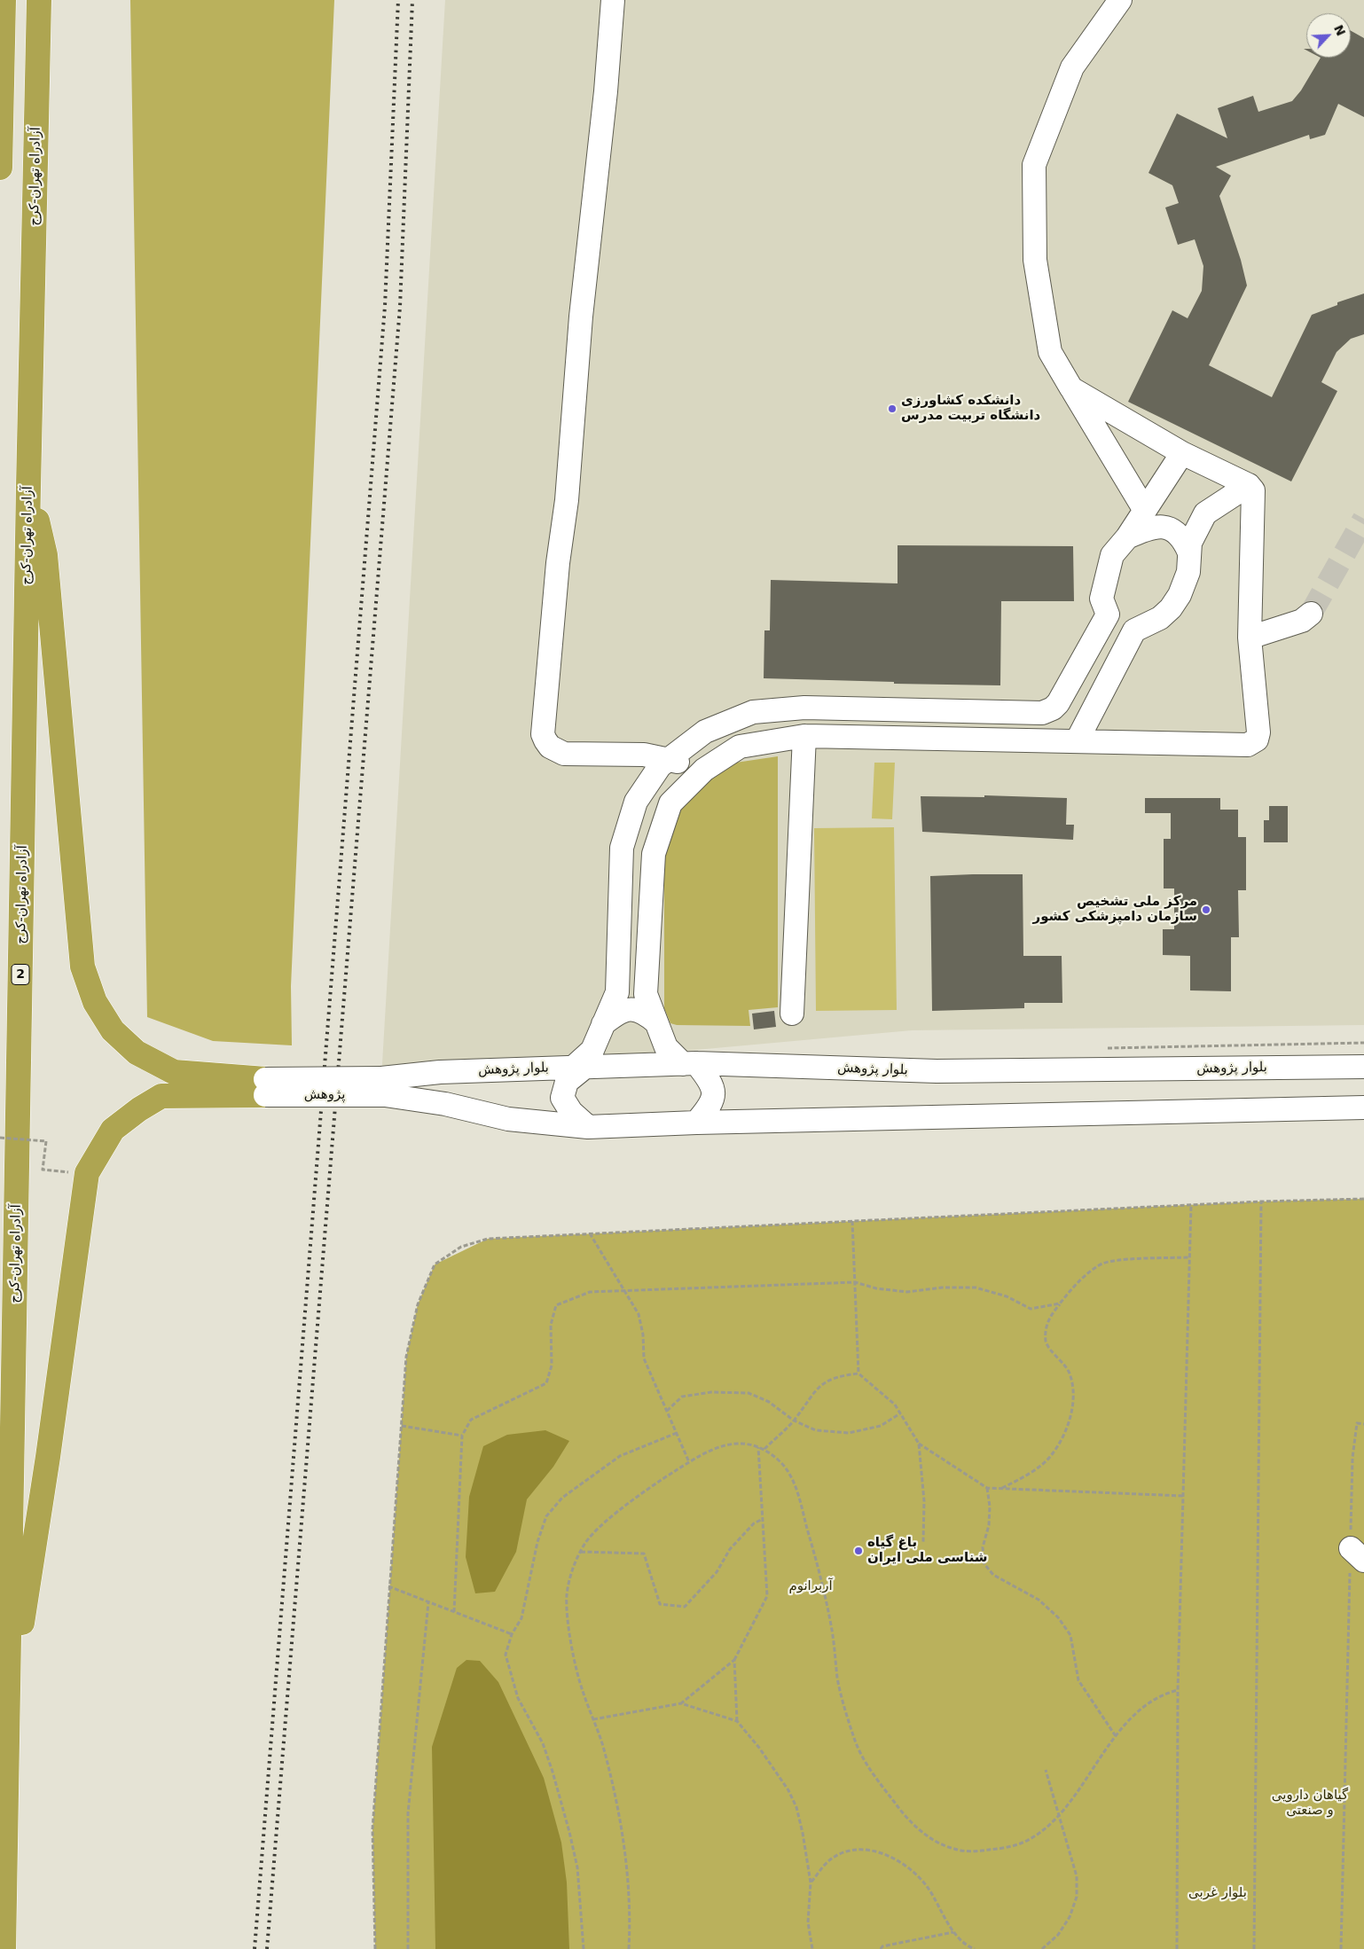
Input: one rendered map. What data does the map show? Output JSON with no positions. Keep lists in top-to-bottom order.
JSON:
{
  "streets": {
    "highway": ["آزادراه تهران-کرج", "2"],
    "street": ["بلوار پژوهش", "پژوهش"]
  },
  "crossings": [
    ["بلوار پژوهش", "پژوهش"]
  ],
  "parks": ["آربرانوم", "گیاهان دارویی و صنعتی", "بلوار غربی"],
  "places": ["دانشکده کشاورزی دانشگاه تربیت مدرس", "مرکز ملی تشخیص سازمان دامپزشکی کشور", "باغ گیاه‌ شناسی ملی ایران"],
  "north": "top right"
}
